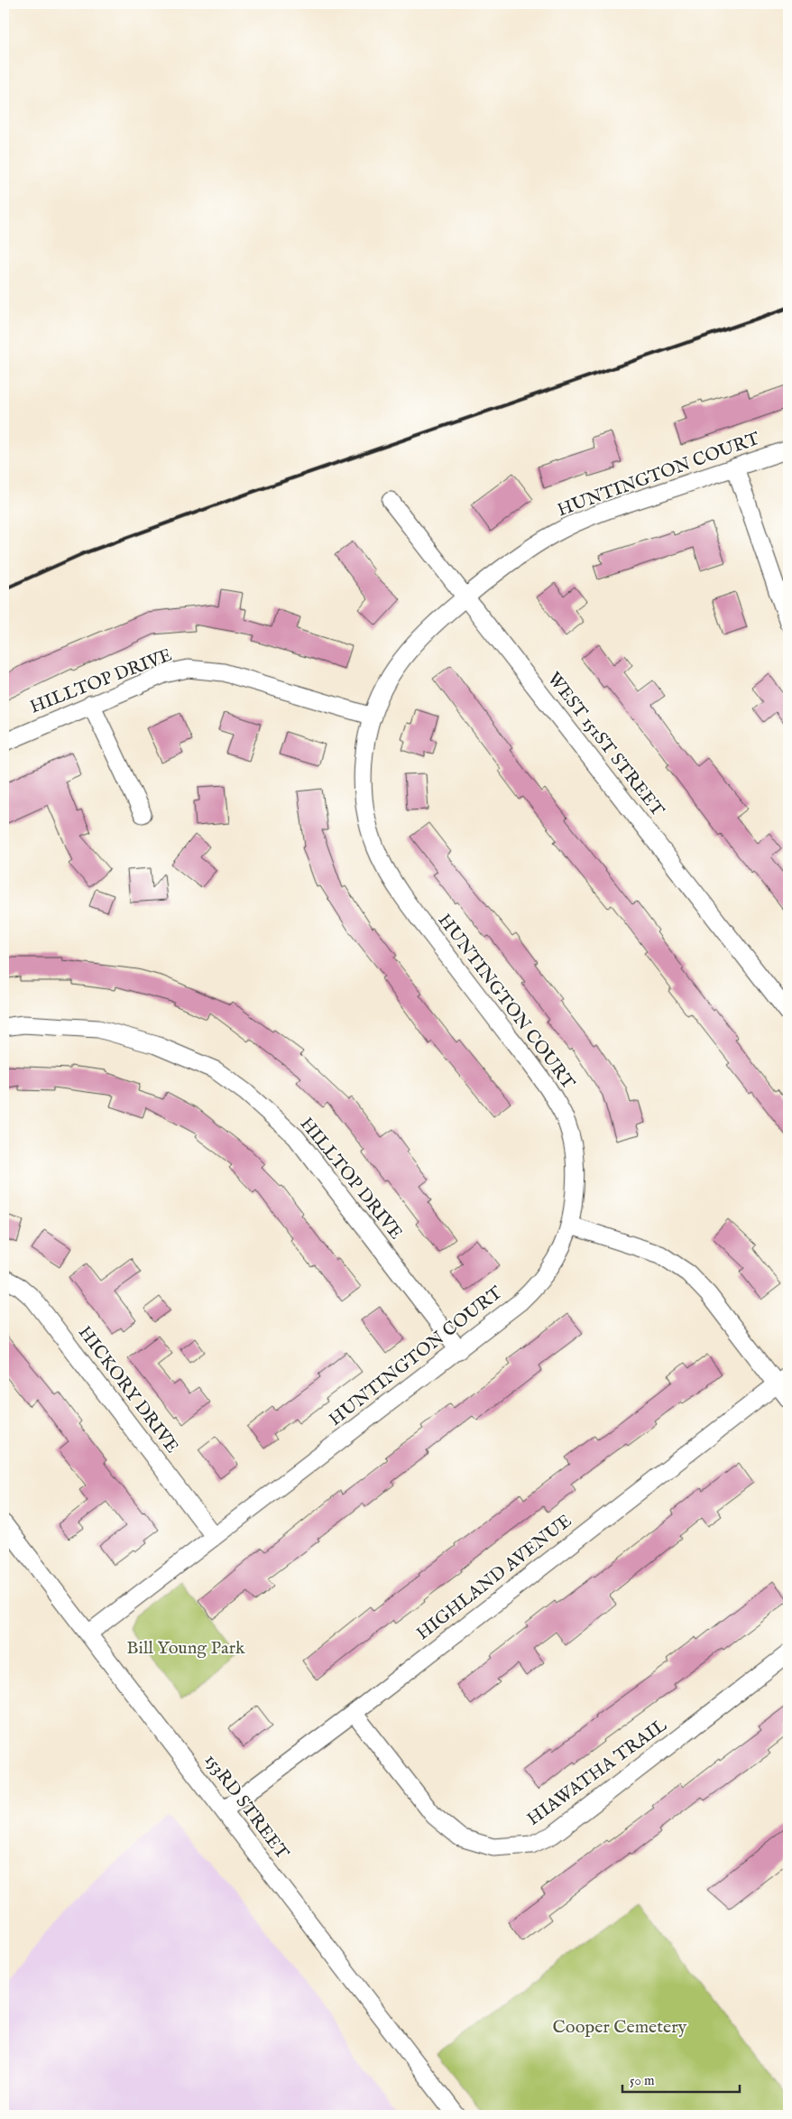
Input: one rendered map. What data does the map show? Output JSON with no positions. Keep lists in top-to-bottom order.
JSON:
{
  "streets": {
    "street": [
      "HUNTINGTON COURT",
      "HILLTOP DRIVE",
      "WEST 151ST STREET",
      "HICKORY DRIVE",
      "HIGHLAND AVENUE",
      "HIAWATHA TRAIL",
      "153RD STREET"
    ]
  },
  "crossings": [
    ["HUNTINGTON COURT", "HILLTOP DRIVE"],
    ["HUNTINGTON COURT", "WEST 151ST STREET"],
    ["HUNTINGTON COURT", "HICKORY DRIVE"],
    ["HUNTINGTON COURT", "153RD STREET"],
    ["HIGHLAND AVENUE", "HIAWATHA TRAIL"],
    ["HIGHLAND AVENUE", "153RD STREET"]
  ],
  "parks": ["Bill Young Park", "Cooper Cemetery"],
  "scale_bar": "50 m"
}
